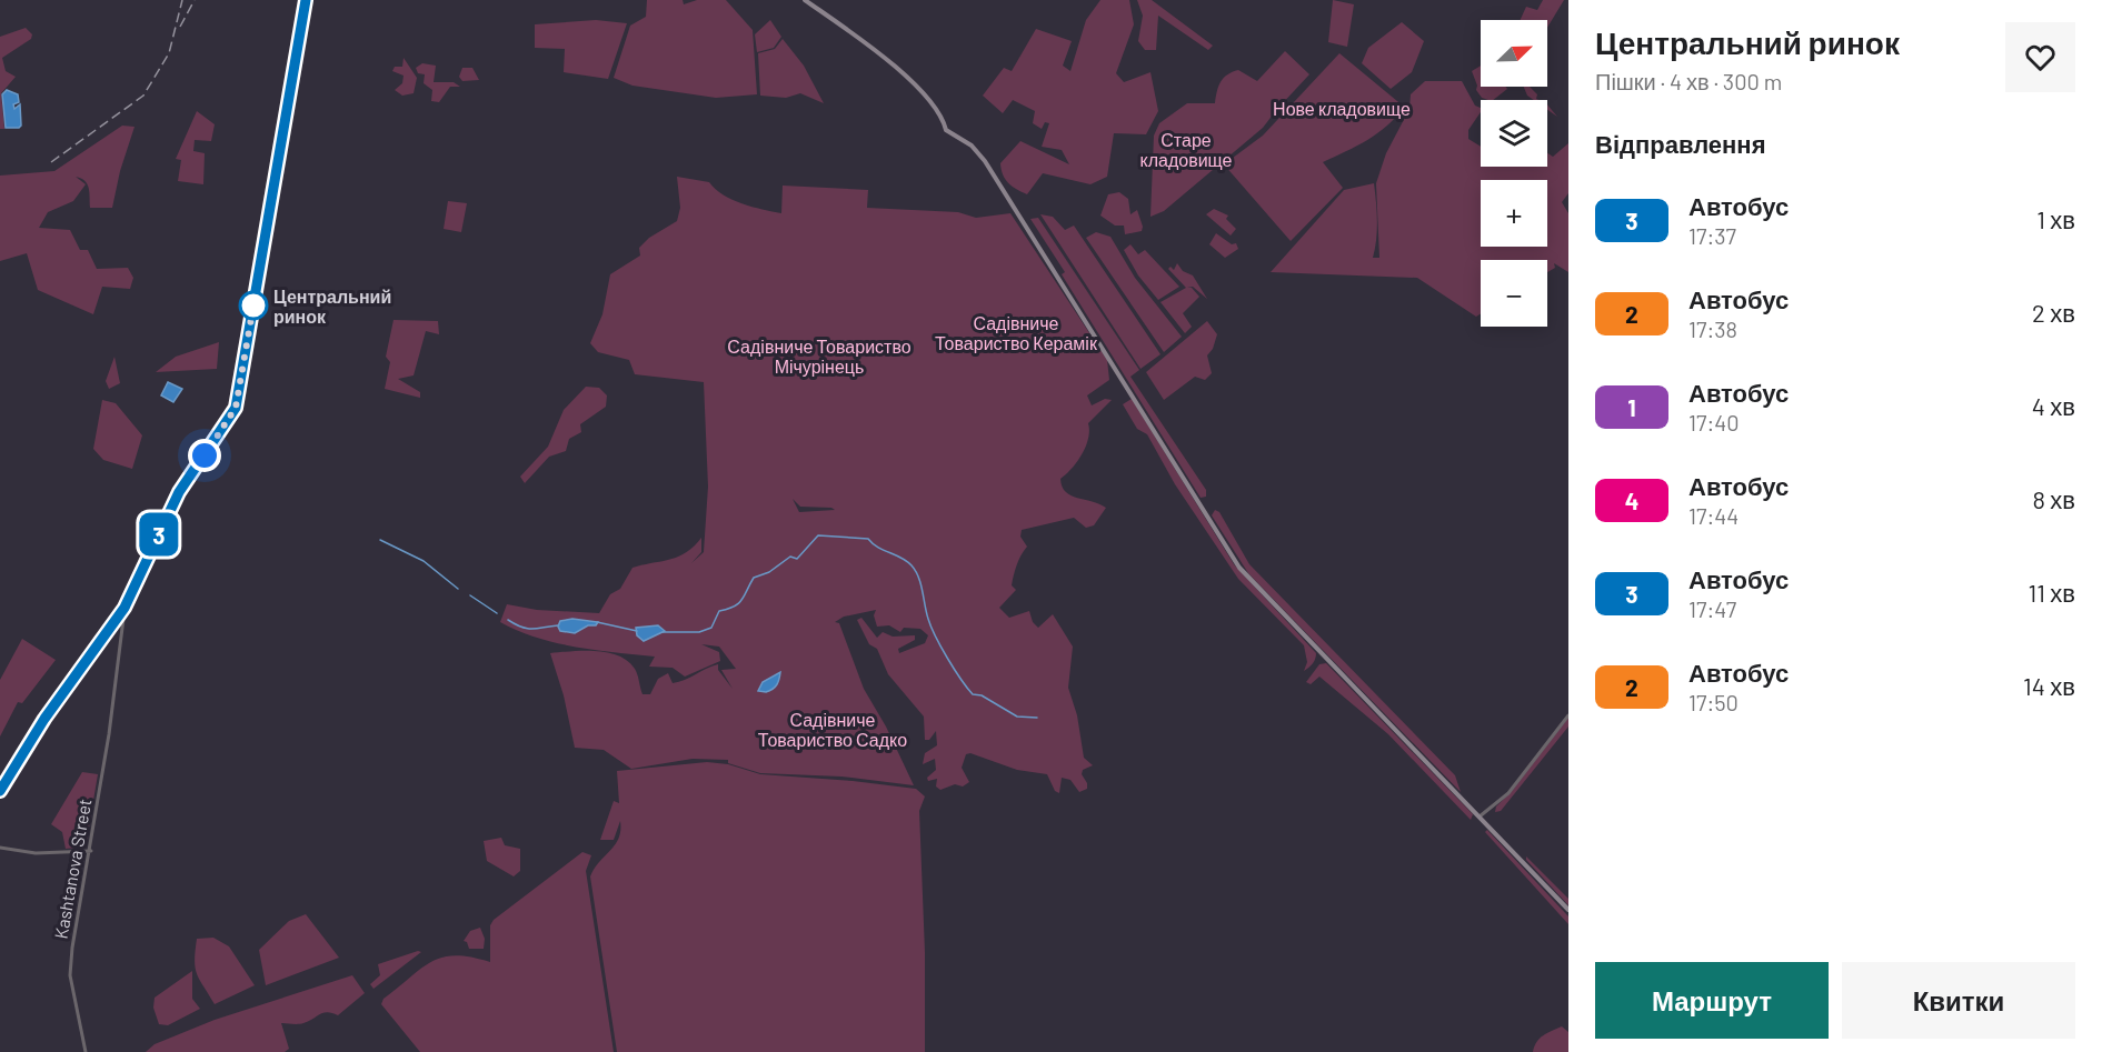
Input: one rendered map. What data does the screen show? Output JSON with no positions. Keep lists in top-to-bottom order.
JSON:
{
  "streets": {
    "street": ["Kashtanova Street"]
  },
  "parks": [
    "Нове кладовище",
    "Старе кладовище",
    "Садівниче Товариство Керамік",
    "Садівниче Товариство Мічурінець",
    "Садівниче Товариство Садко"
  ],
  "places": ["Центральний ринок"],
  "lines": ["bus line 3"],
  "north": "top right",
  "page": {
    "on_map": "3",
    "heading": [
      ["Центральний ринок", "Пішки · 4 хв · 300 m"],
      "Відправлення"
    ],
    "map_buttons": ["+", "−"],
    "list": [
      {
        "mark": "3",
        "name": "Автобус",
        "note": "17:37",
        "value": "1 хв"
      },
      {
        "mark": "2",
        "name": "Автобус",
        "note": "17:38",
        "value": "2 хв"
      },
      {
        "mark": "1",
        "name": "Автобус",
        "note": "17:40",
        "value": "4 хв"
      },
      {
        "mark": "4",
        "name": "Автобус",
        "note": "17:44",
        "value": "8 хв"
      },
      {
        "mark": "3",
        "name": "Автобус",
        "note": "17:47",
        "value": "11 хв"
      },
      {
        "mark": "2",
        "name": "Автобус",
        "note": "17:50",
        "value": "14 хв"
      }
    ],
    "buttons": ["Маршрут", "Квитки"]
  }
}
